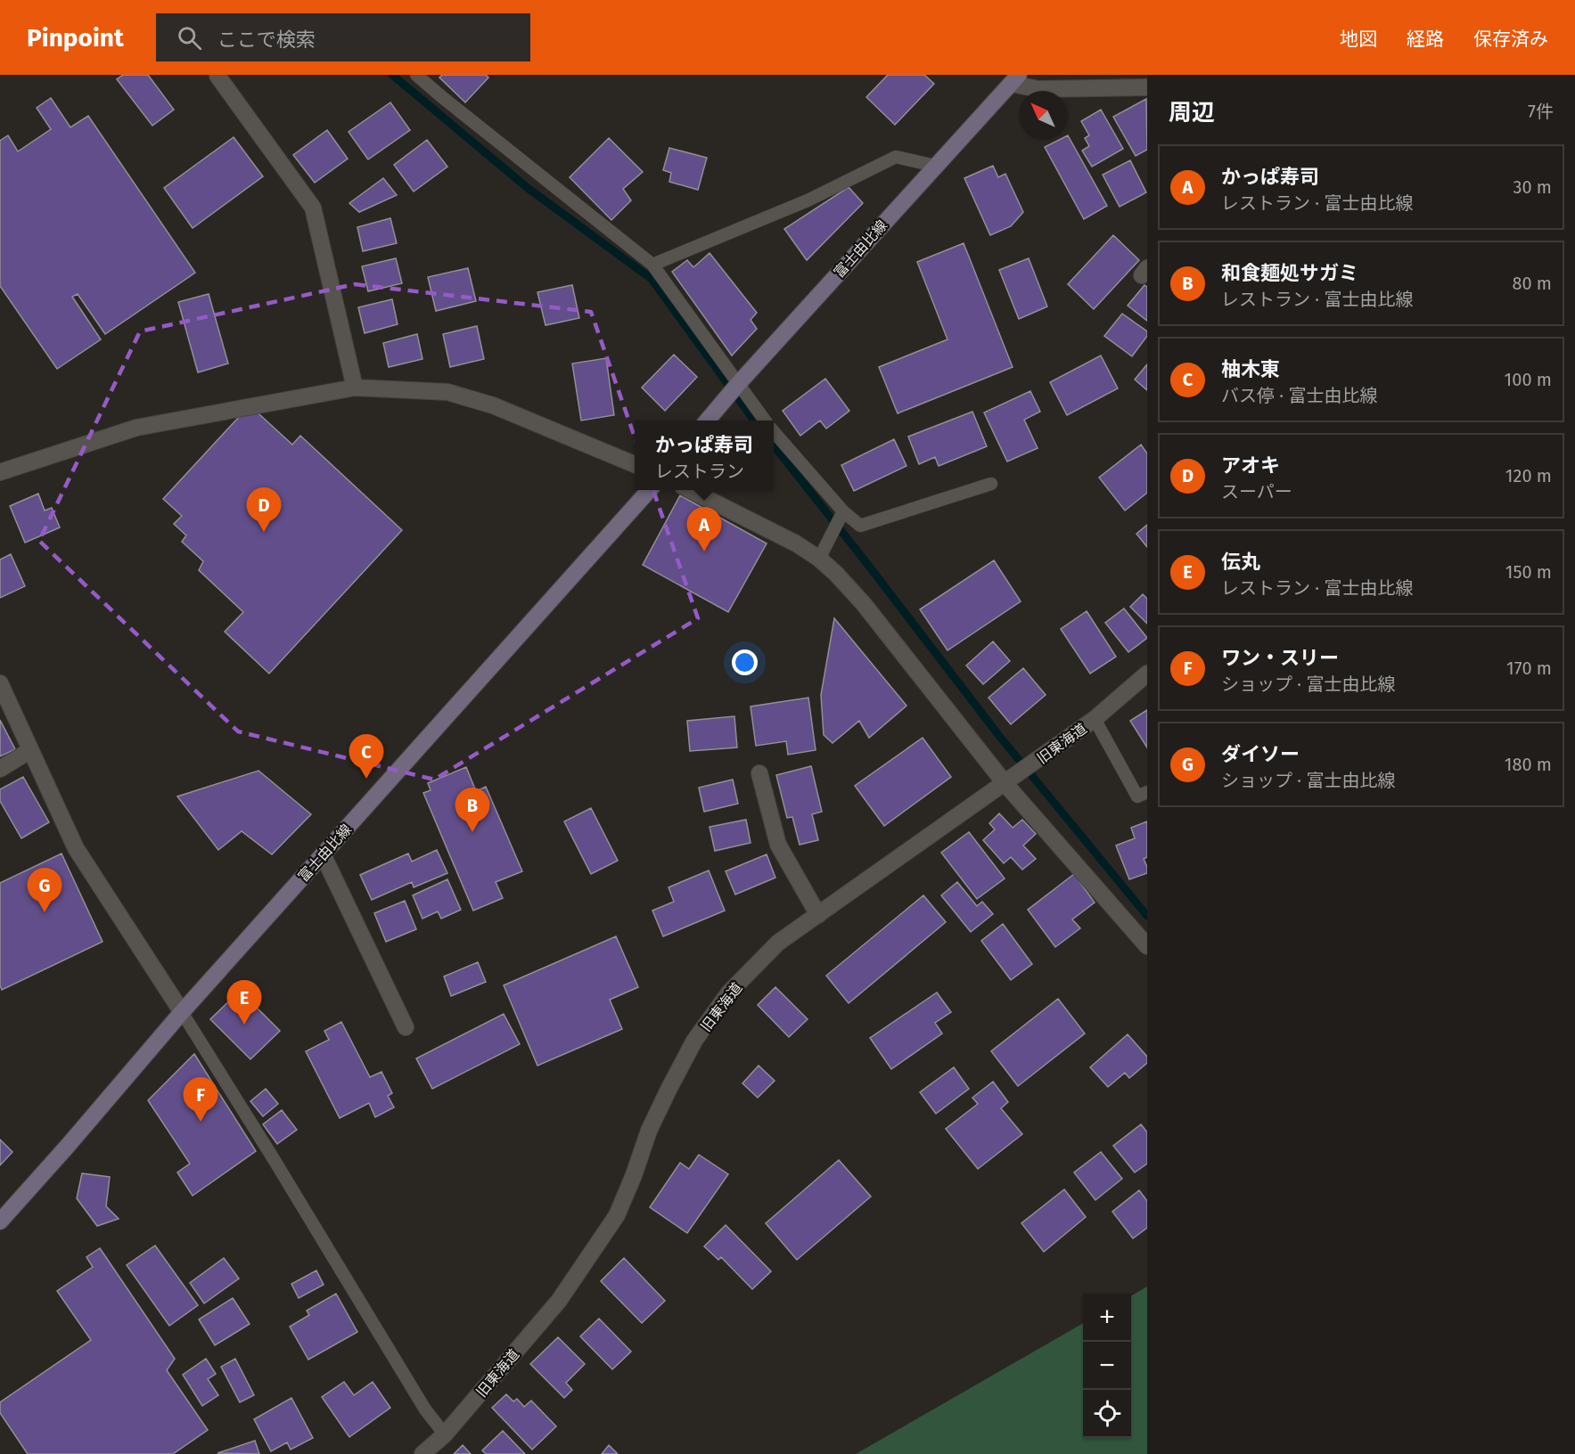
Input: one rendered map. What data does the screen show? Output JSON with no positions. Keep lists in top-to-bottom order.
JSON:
{
  "streets": {
    "main road": ["富士由比線"],
    "street": ["旧東海道"]
  },
  "north": "top left",
  "page": {
    "header": "Pinpoint",
    "search": "ここで検索",
    "nav": ["地図", "経路", "保存済み"],
    "heading": ["周辺", "7件"],
    "list": [
      {
        "mark": "A",
        "name": "かっぱ寿司",
        "note": "レストラン · 富士由比線",
        "value": "30 m"
      },
      {
        "mark": "B",
        "name": "和食麺処サガミ",
        "note": "レストラン · 富士由比線",
        "value": "80 m"
      },
      {
        "mark": "C",
        "name": "柚木東",
        "note": "バス停 · 富士由比線",
        "value": "100 m"
      },
      {
        "mark": "D",
        "name": "アオキ",
        "note": "スーパー",
        "value": "120 m"
      },
      {
        "mark": "E",
        "name": "伝丸",
        "note": "レストラン · 富士由比線",
        "value": "150 m"
      },
      {
        "mark": "F",
        "name": "ワン・スリー",
        "note": "ショップ · 富士由比線",
        "value": "170 m"
      },
      {
        "mark": "G",
        "name": "ダイソー",
        "note": "ショップ · 富士由比線",
        "value": "180 m"
      }
    ],
    "popup": ["かっぱ寿司", "レストラン"],
    "pins": [
      "D",
      "A",
      "C",
      "B",
      "G",
      "E",
      "F"
    ],
    "map_buttons": ["+", "−"]
  }
}
